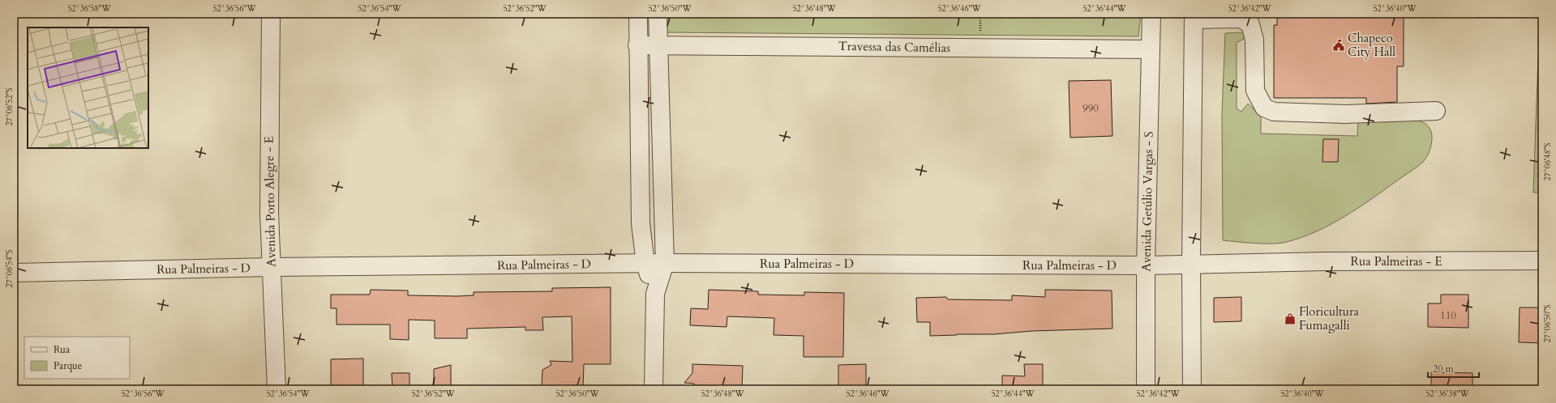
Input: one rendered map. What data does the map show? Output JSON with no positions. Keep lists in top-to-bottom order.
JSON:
{
  "streets": {
    "street": [
      "Travessa das Camélias",
      "Avenida Porto Alegre - E",
      "Avenida Getúlio Vargas - S",
      "Rua Palmeiras - E",
      "Rua Palmeiras - D"
    ]
  },
  "crossings": [
    ["Travessa das Camélias", "Avenida Getúlio Vargas - S"],
    ["Avenida Porto Alegre - E", "Rua Palmeiras - D"],
    ["Avenida Getúlio Vargas - S", "Rua Palmeiras - D"],
    ["Rua Palmeiras - E", "Rua Palmeiras - D"]
  ],
  "places": {
    "public building": ["Chapeco City Hall"],
    "shop": ["Floricultura Fumagalli"]
  },
  "house_numbers": ["990", "110"],
  "legend": ["Rua", "Parque"],
  "scale_bar": "20 m",
  "coordinates": [
    "52°36'58\"W",
    "52°36'56\"W",
    "52°36'54\"W",
    "52°36'52\"W",
    "52°36'50\"W",
    "52°36'48\"W",
    "52°36'46\"W",
    "52°36'44\"W",
    "52°36'42\"W",
    "52°36'40\"W",
    "27°06'52\"S",
    "27°06'48\"S",
    "27°06'54\"S",
    "27°06'50\"S",
    "52°36'38\"W"
  ]
}
